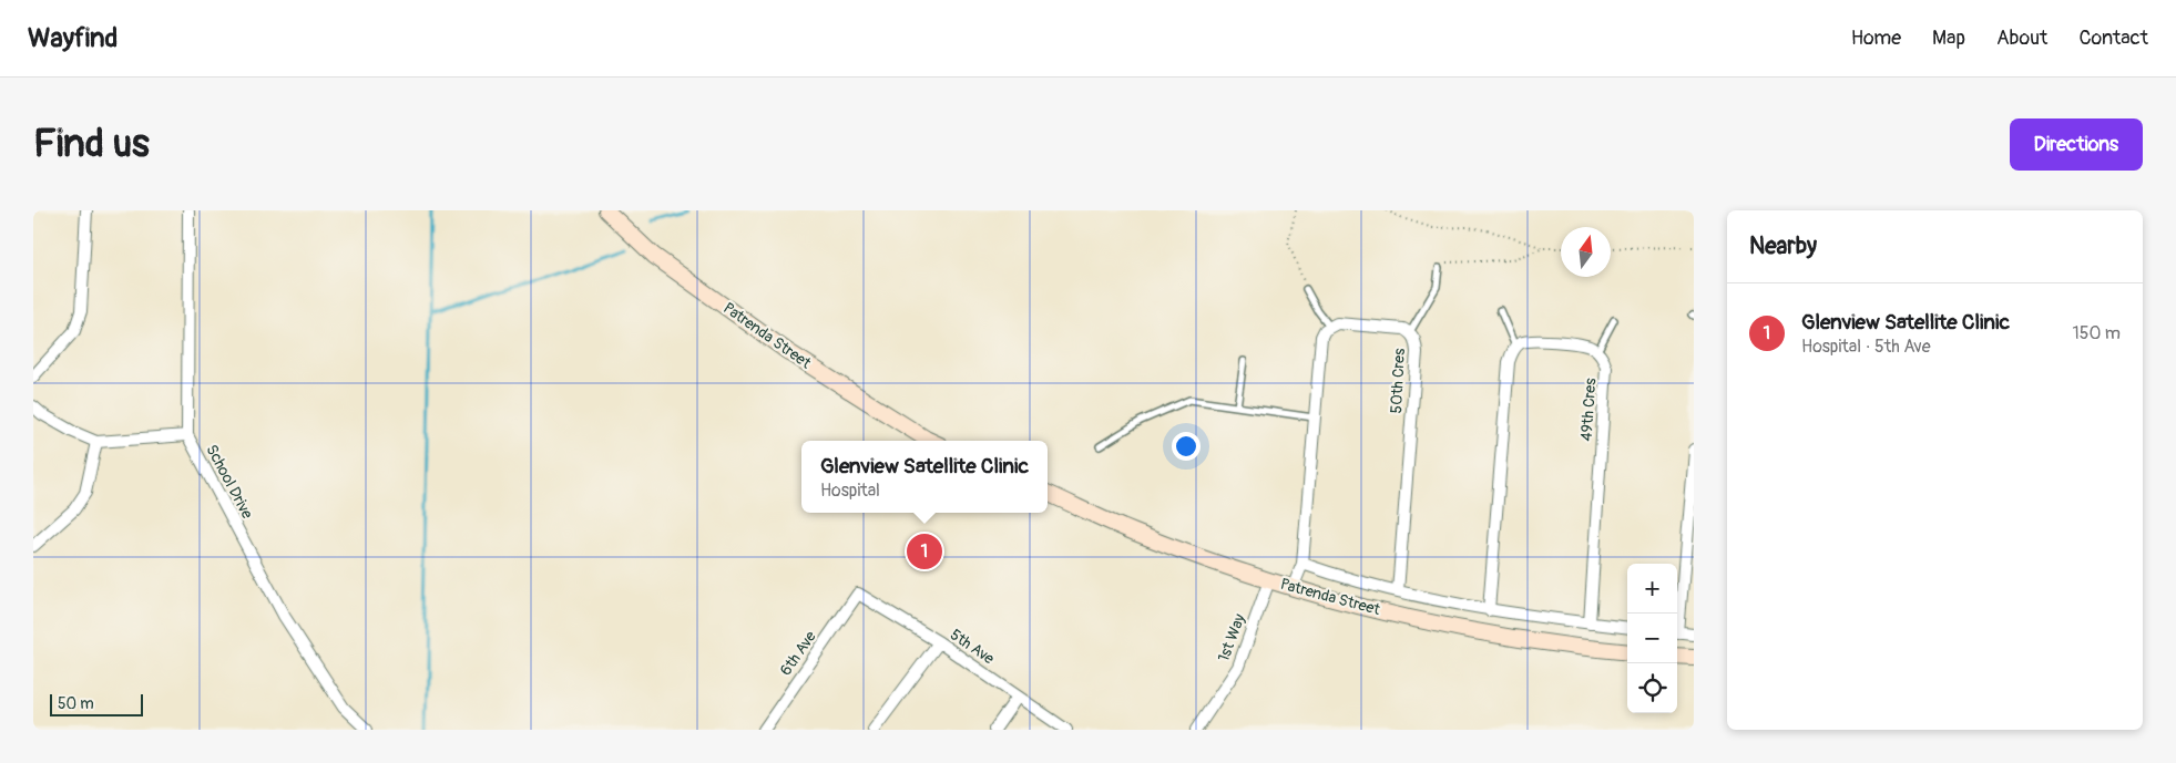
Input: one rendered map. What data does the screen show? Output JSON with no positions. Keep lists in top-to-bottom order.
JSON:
{
  "streets": {
    "street": [
      "Patrenda Street",
      "50th Cres",
      "49th Cres",
      "School Drive",
      "1st Way",
      "5th Ave",
      "6th Ave"
    ]
  },
  "crossings": [
    ["Patrenda Street", "1st Way"],
    ["5th Ave", "6th Ave"]
  ],
  "scale_bar": "50 m",
  "north": "top",
  "page": {
    "header": "Wayfind",
    "nav": [
      "Home",
      "Map",
      "About",
      "Contact"
    ],
    "buttons": "Directions",
    "title": "Find us",
    "heading": "Nearby",
    "list": [
      {
        "mark": "1",
        "name": "Glenview Satellite Clinic",
        "note": "Hospital · 5th Ave",
        "value": "150 m"
      }
    ],
    "popup": ["Glenview Satellite Clinic", "Hospital"],
    "pins": "1",
    "map_buttons": ["+", "−"],
    "scale": "50 m"
  }
}
